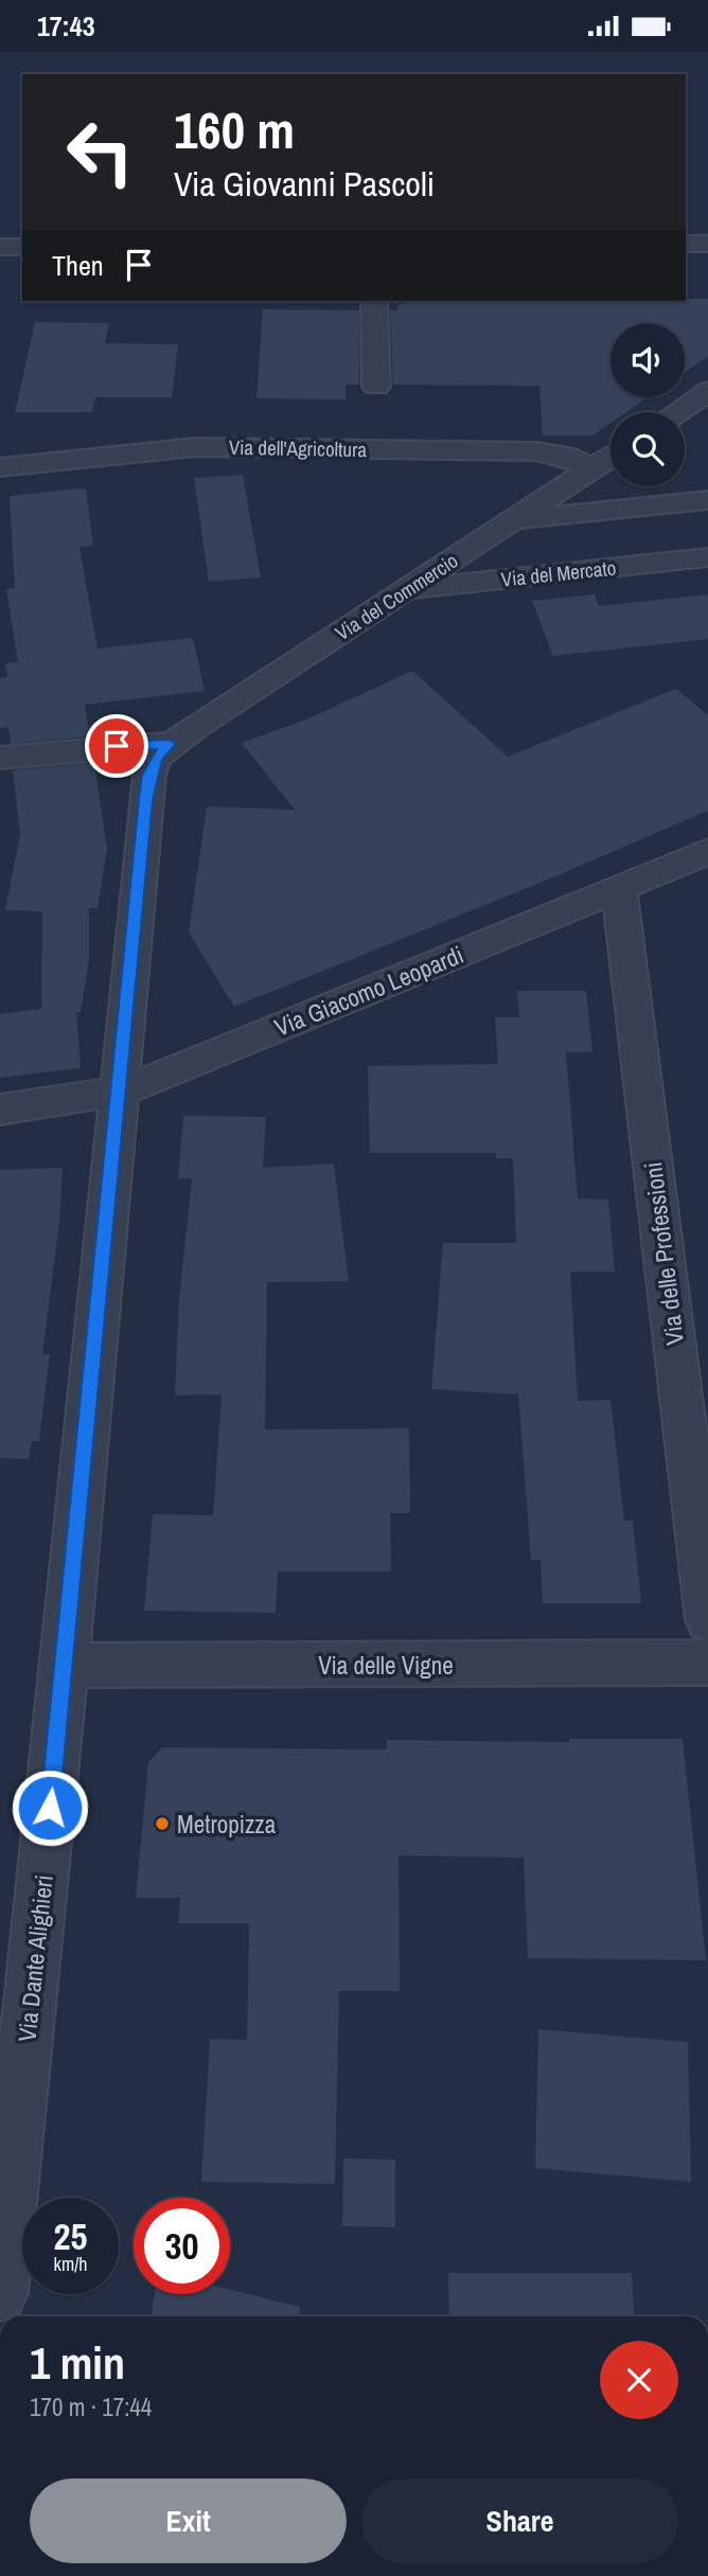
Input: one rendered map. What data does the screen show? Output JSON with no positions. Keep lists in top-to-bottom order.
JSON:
{
  "streets": {
    "street": [
      "Via dell'Agricoltura",
      "Via del Mercato",
      "Via del Commercio",
      "Via Giacomo Leopardi",
      "Via delle Professioni",
      "Via delle Vigne",
      "Via Dante Alighieri"
    ]
  },
  "crossings": [
    ["Via dell'Agricoltura", "Via del Commercio"],
    ["Via del Mercato", "Via del Commercio"],
    ["Via del Commercio", "Via Dante Alighieri"],
    ["Via Giacomo Leopardi", "Via delle Professioni"],
    ["Via Giacomo Leopardi", "Via Dante Alighieri"],
    ["Via delle Vigne", "Via Dante Alighieri"]
  ],
  "places": ["Metropizza"],
  "page": {
    "status": "17:43",
    "turn": ["160 m", "Via Giovanni Pascoli"],
    "then": "Then",
    "speed": "25 km/h",
    "limit": "30",
    "heading": ["1 min", "170 m · 17:44"],
    "buttons": ["Exit", "Share"]
  }
}
